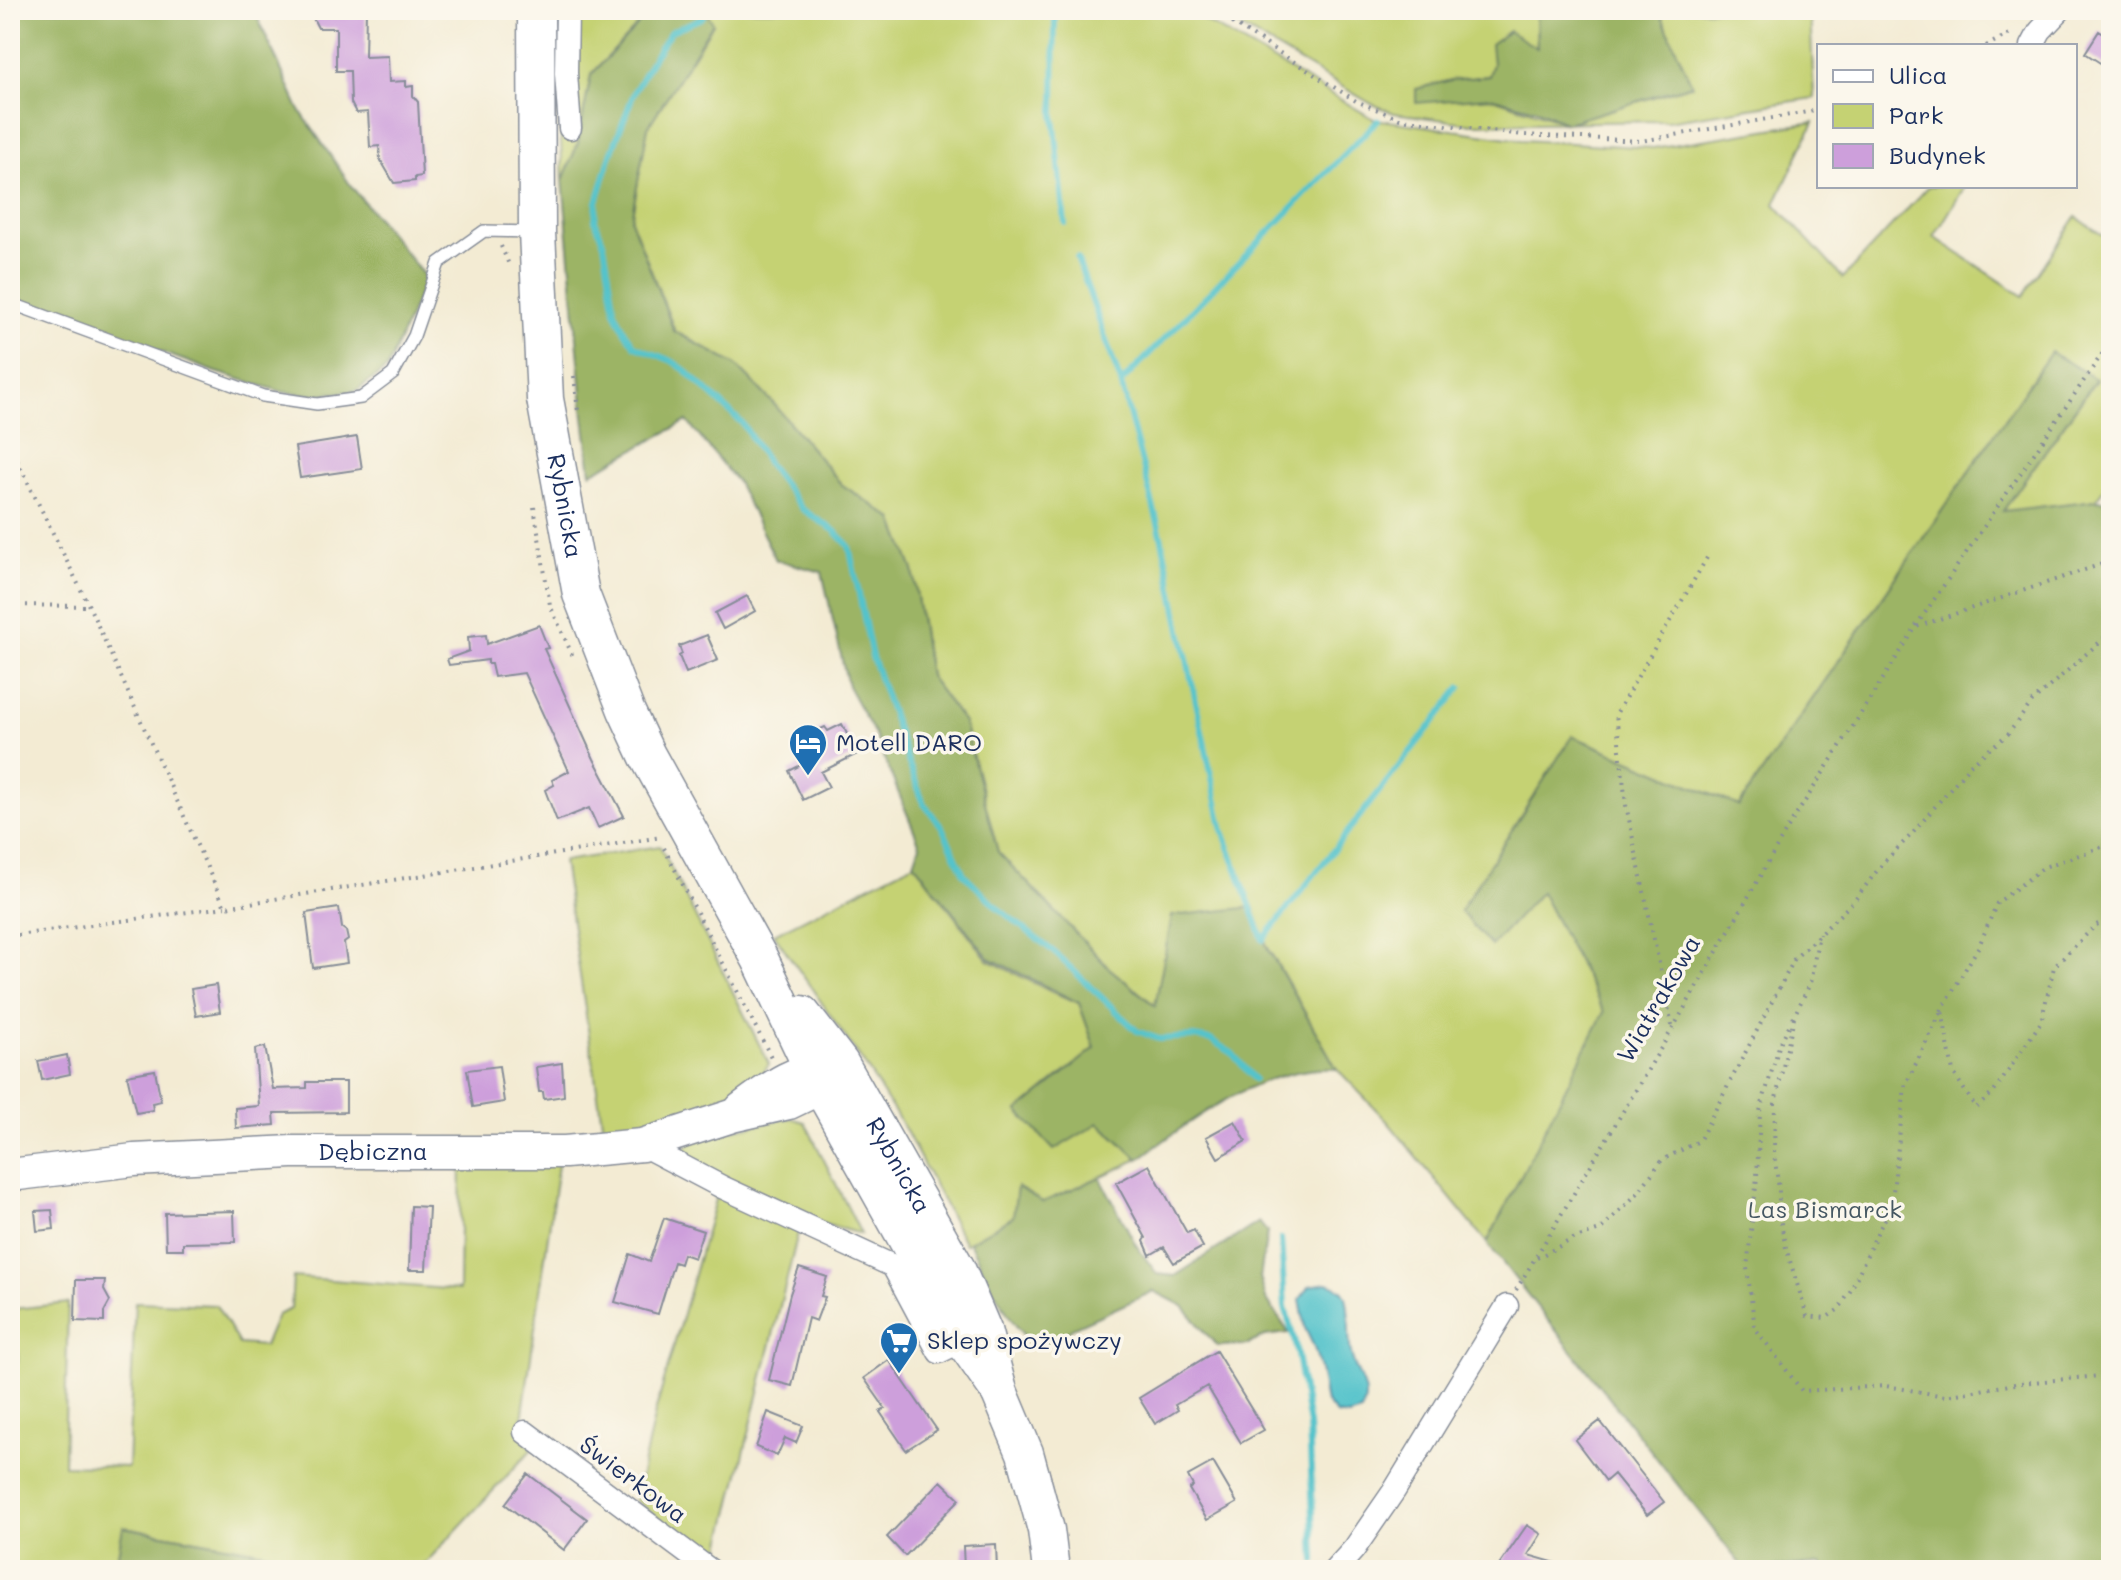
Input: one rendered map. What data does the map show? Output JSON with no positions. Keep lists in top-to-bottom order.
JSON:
{
  "streets": {
    "main road": ["Rybnicka"],
    "street": ["Dębiczna", "Świerkowa"],
    "path": ["Wiatrakowa"]
  },
  "crossings": [
    ["Rybnicka", "Dębiczna"]
  ],
  "parks": ["Las Bismarck"],
  "places": {
    "hotel": ["Motell DARO"],
    "supermarket": ["Sklep spożywczy"]
  },
  "legend": ["Ulica", "Park", "Budynek"]
}
